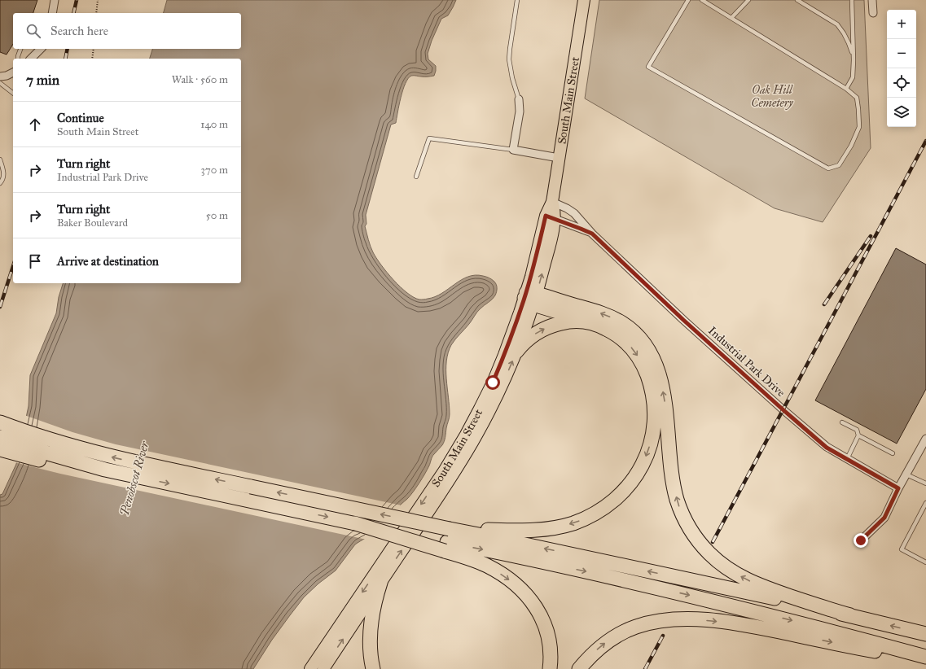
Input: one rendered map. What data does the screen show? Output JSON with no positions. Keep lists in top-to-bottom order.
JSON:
{
  "streets": {
    "main road": ["South Main Street"],
    "street": ["Industrial Park Drive"]
  },
  "crossings": [
    ["South Main Street", "Industrial Park Drive"]
  ],
  "water": ["Penobscot River"],
  "parks": ["Oak Hill Cemetery"],
  "page": {
    "map_buttons": ["+", "−"],
    "search": "Search here",
    "heading": ["7 min", "Walk · 560 m"],
    "list": [
      ["Continue", "South Main Street", "140 m"],
      ["Turn right", "Industrial Park Drive", "370 m"],
      ["Turn right", "Baker Boulevard", "50 m"],
      "Arrive at destination"
    ]
  }
}
